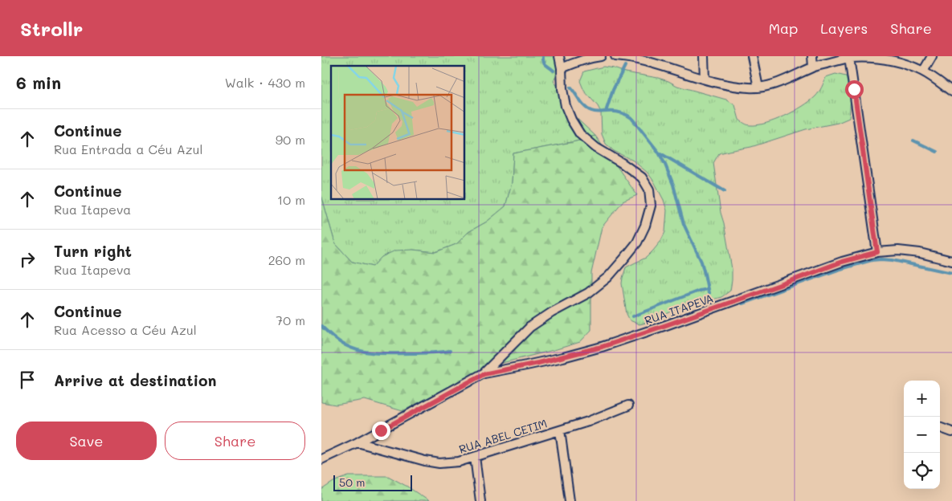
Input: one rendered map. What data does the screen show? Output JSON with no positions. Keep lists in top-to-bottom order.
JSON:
{
  "streets": {
    "street": ["RUA ITAPEVA", "RUA ABEL CETIM"]
  },
  "scale_bar": "50 m",
  "page": {
    "header": "Strollr",
    "nav": ["Map", "Layers", "Share"],
    "heading": ["6 min", "Walk · 430 m"],
    "list": [
      ["Continue", "Rua Entrada a Céu Azul", "90 m"],
      ["Continue", "Rua Itapeva", "10 m"],
      ["Turn right", "Rua Itapeva", "260 m"],
      ["Continue", "Rua Acesso a Céu Azul", "70 m"],
      "Arrive at destination"
    ],
    "map_buttons": ["+", "−"],
    "buttons": ["Save", "Share"],
    "scale": "50 m"
  }
}
